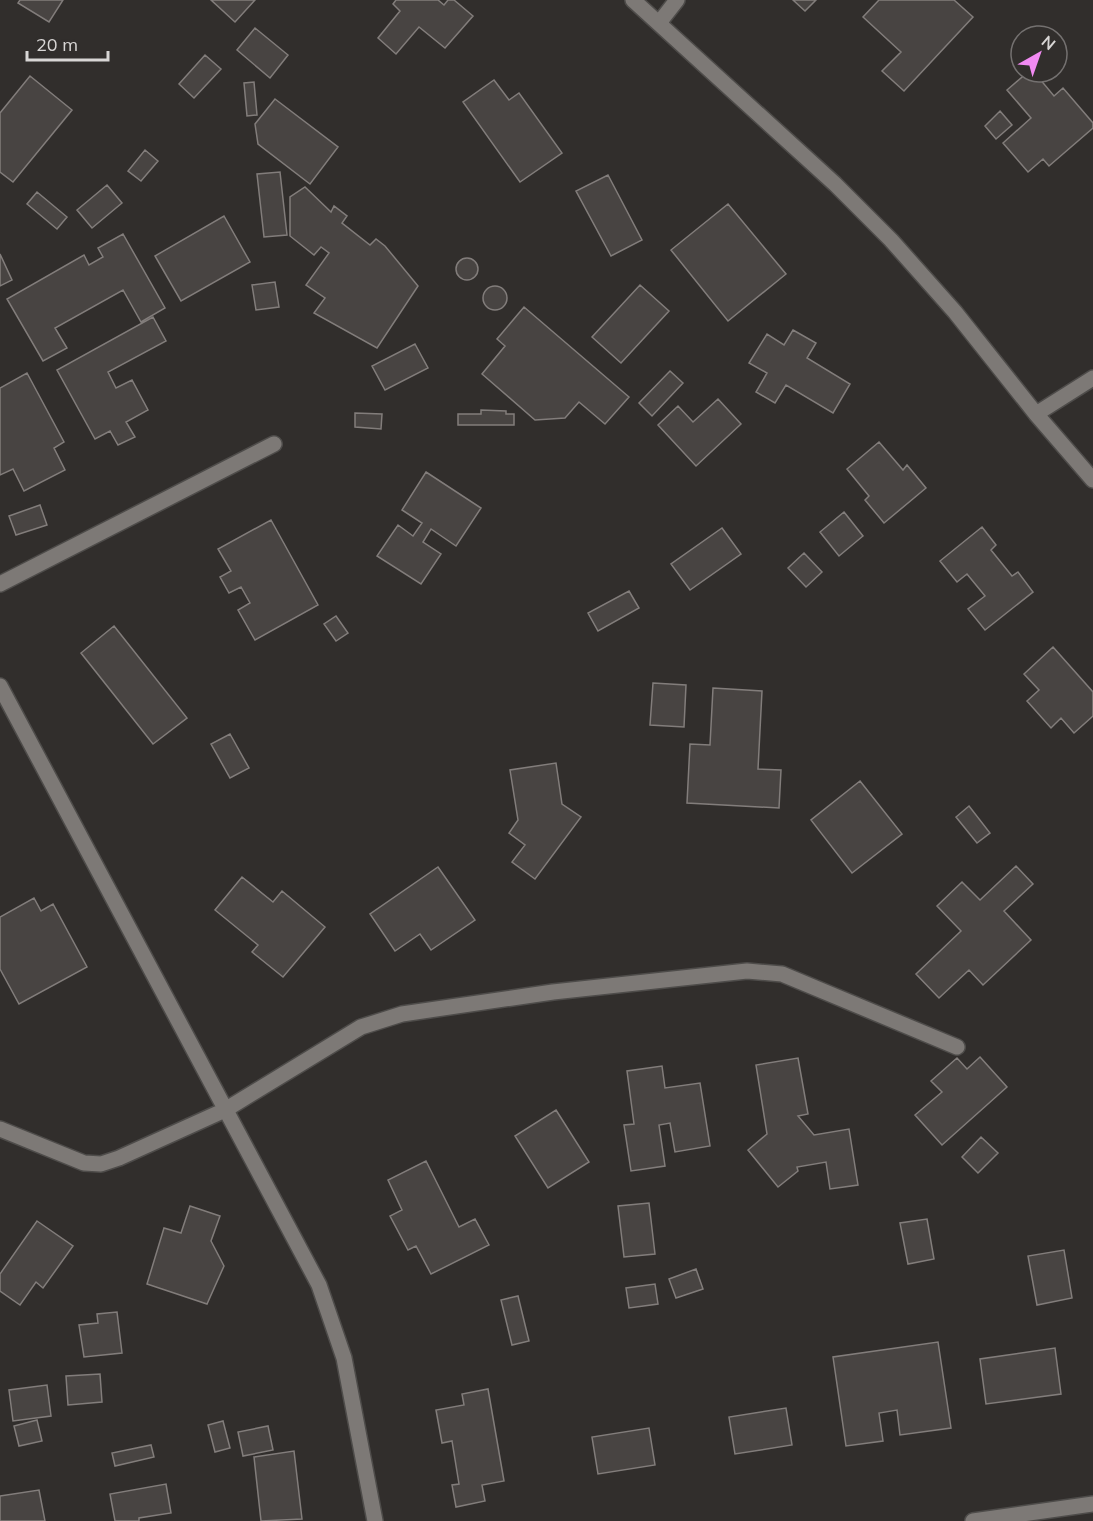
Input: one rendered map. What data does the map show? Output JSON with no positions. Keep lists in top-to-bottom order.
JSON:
{
  "scale_bar": "20 m",
  "north": "top right"
}
